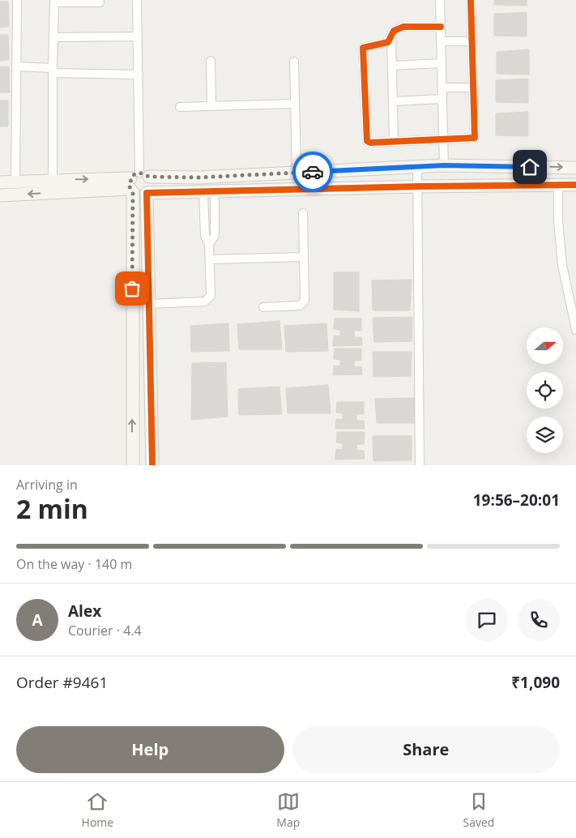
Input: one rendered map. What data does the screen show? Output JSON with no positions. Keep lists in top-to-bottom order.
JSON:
{
  "north": "right",
  "page": {
    "heading": ["2 min", "Arriving in", "19:56–20:01"],
    "panel": [
      "Alex",
      "Courier · 4.4",
      "Order #9461",
      "₹1,090"
    ],
    "bar": "On the way · 140 m",
    "round": "A",
    "buttons": ["Help", "Share"],
    "tabs": ["Home", "Map", "Saved"]
  }
}
